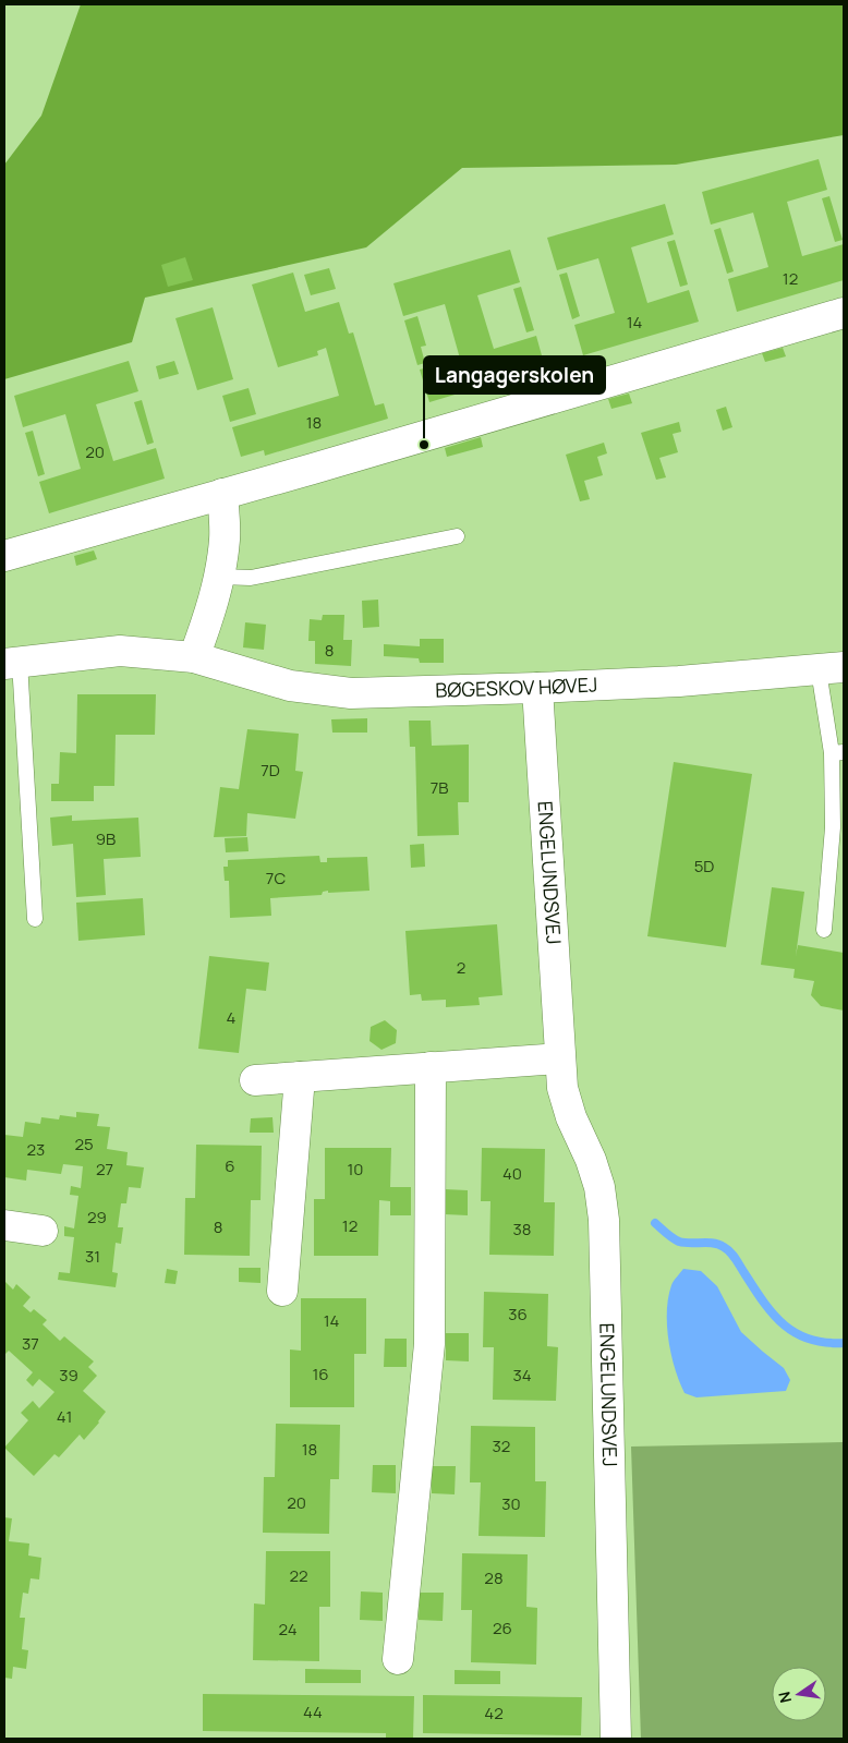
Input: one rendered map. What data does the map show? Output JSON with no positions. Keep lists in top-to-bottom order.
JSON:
{
  "streets": {
    "street": ["BØGESKOV HØVEJ", "ENGELUNDSVEJ"]
  },
  "crossings": [
    ["BØGESKOV HØVEJ", "ENGELUNDSVEJ"]
  ],
  "places": ["Langagerskolen"],
  "house_numbers": [
    "12",
    "14",
    "18",
    "20",
    "8",
    "7D",
    "7B",
    "9B",
    "5D",
    "7C",
    "2",
    "4",
    "25",
    "23",
    "6",
    "27",
    "10",
    "40",
    "29",
    "12",
    "8",
    "38",
    "31",
    "36",
    "14",
    "37",
    "16",
    "39",
    "34",
    "41",
    "32",
    "18",
    "20",
    "30",
    "22",
    "28",
    "26",
    "24",
    "44",
    "42"
  ],
  "north": "left"
}
